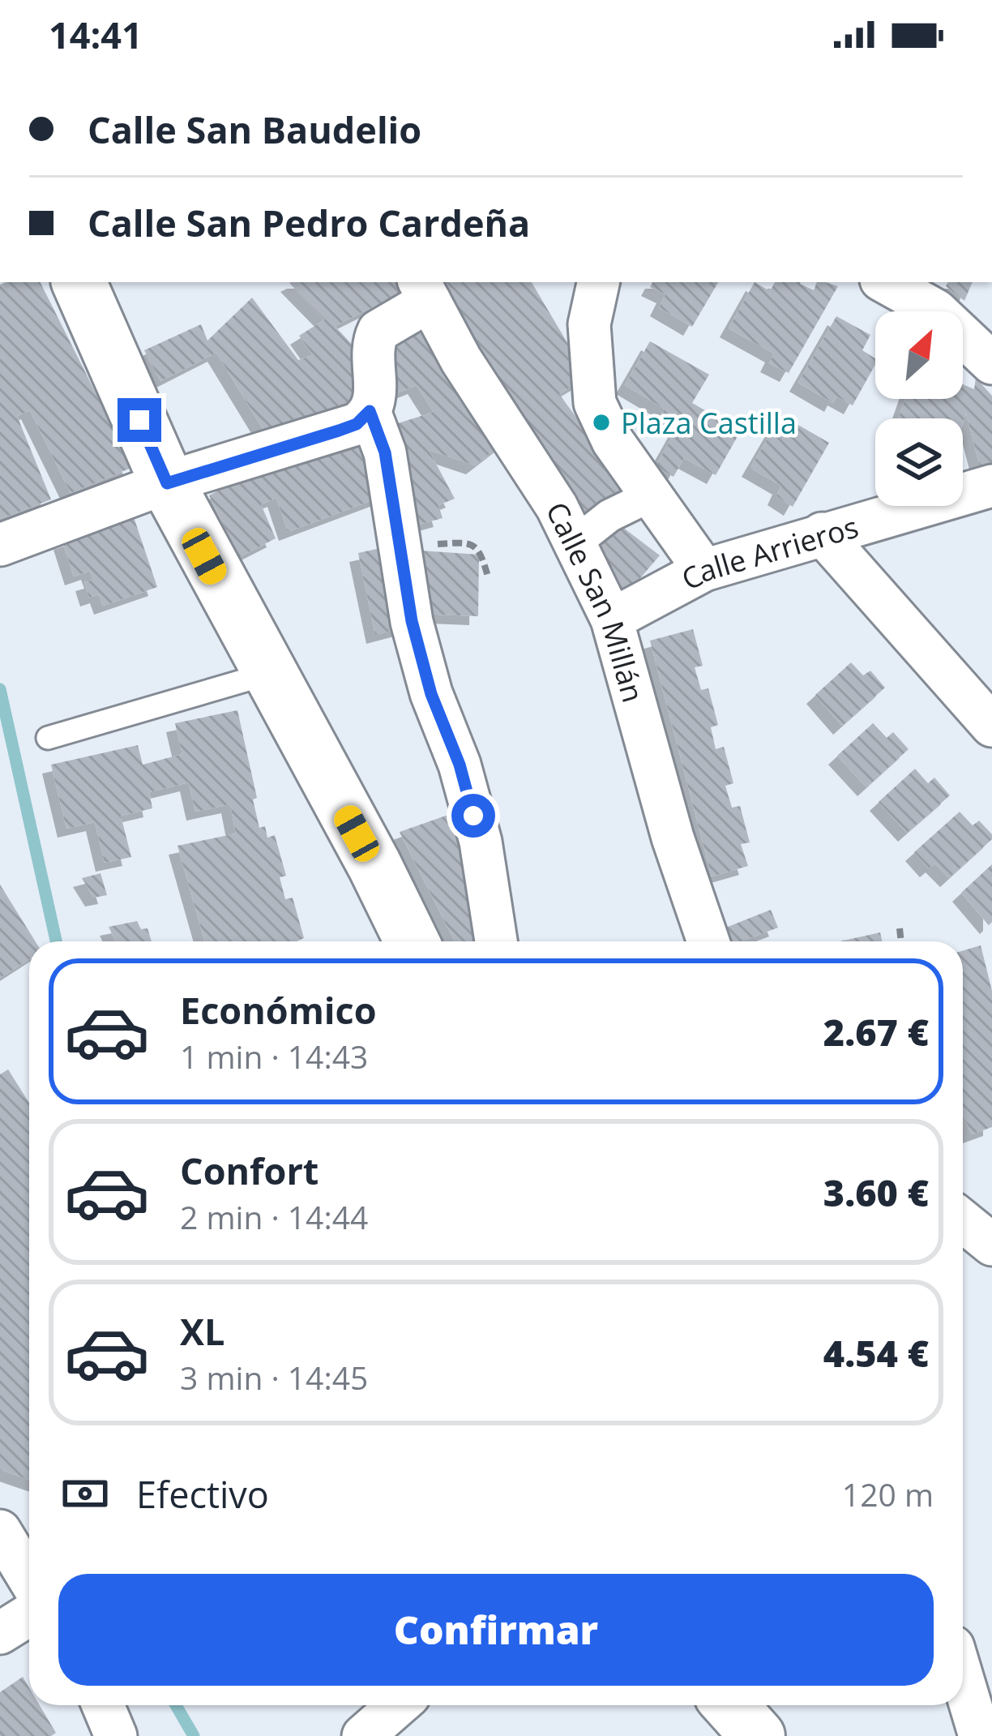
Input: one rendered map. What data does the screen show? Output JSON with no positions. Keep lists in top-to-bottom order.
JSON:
{
  "streets": {
    "street": ["Calle Arrieros", "Calle San Millán"]
  },
  "crossings": [
    ["Calle Arrieros", "Calle San Millán"]
  ],
  "places": ["Plaza Castilla"],
  "north": "top right",
  "page": {
    "status": "14:41",
    "banner": ["Calle San Baudelio", "Calle San Pedro Cardeña"],
    "list": [
      {
        "name": "Económico",
        "note": "1 min · 14:43",
        "value": "2.67 €"
      },
      {
        "name": "Confort",
        "note": "2 min · 14:44",
        "value": "3.60 €"
      },
      {
        "name": "XL",
        "note": "3 min · 14:45",
        "value": "4.54 €"
      }
    ],
    "pay": ["Efectivo", "120 m"],
    "buttons": "Confirmar"
  }
}
